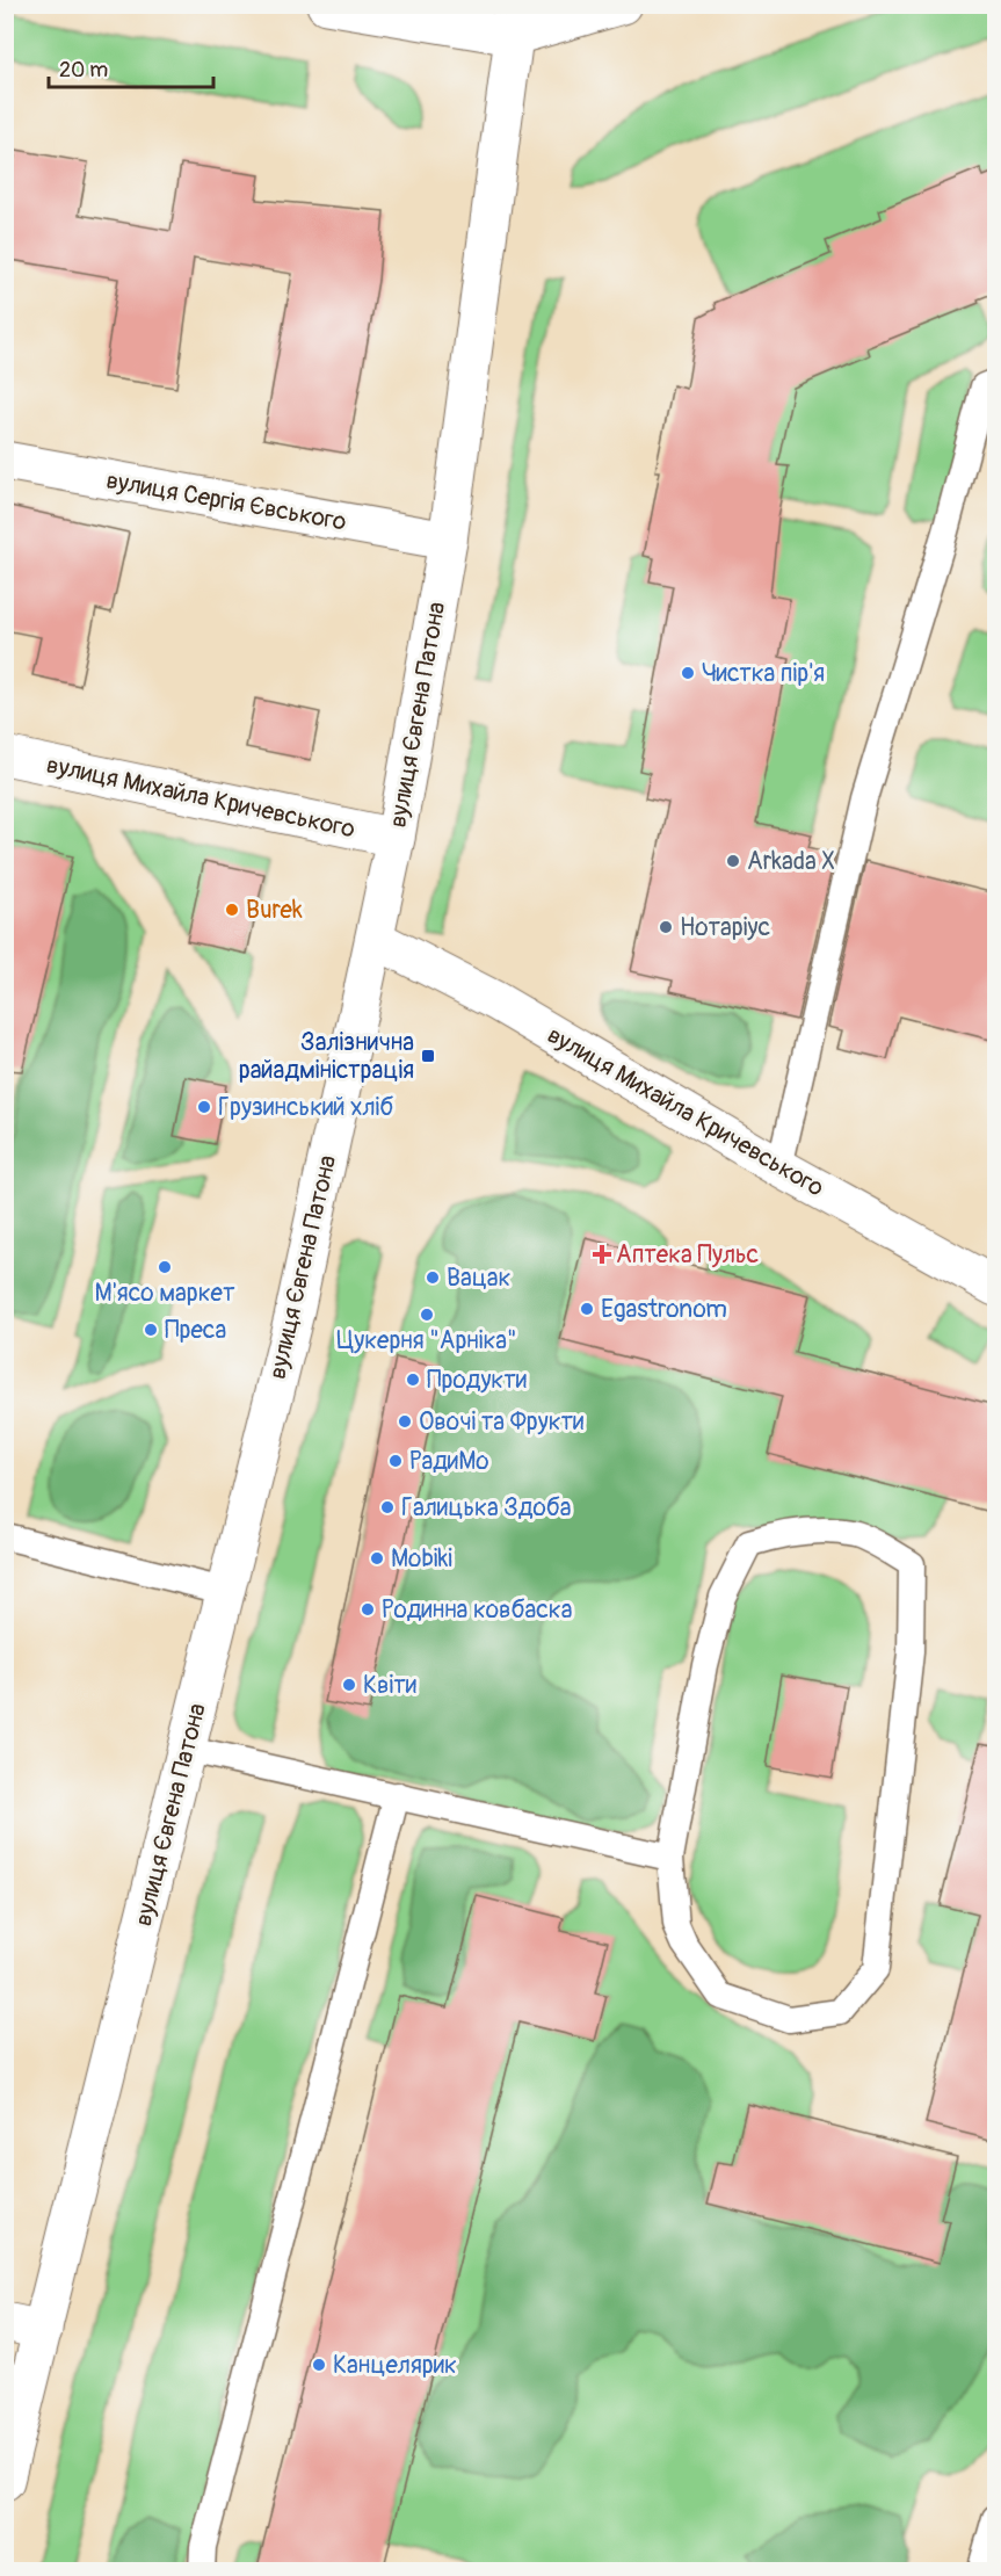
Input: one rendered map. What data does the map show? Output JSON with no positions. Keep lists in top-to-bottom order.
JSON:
{
  "streets": {
    "main road": ["вулиця Сергія Євського", "вулиця Євгена Патона", "вулиця Михайла Кричевського"]
  },
  "crossings": [
    ["вулиця Сергія Євського", "вулиця Євгена Патона"],
    ["вулиця Євгена Патона", "вулиця Михайла Кричевського"]
  ],
  "places": {
    "other": [
      "Чистка пір'я",
      "Arkada X",
      "Burek",
      "Нотаріус",
      "Грузинський хліб",
      "М'ясо маркет",
      "Вацак",
      "Egastronom",
      "Цукерня \"Арніка\"",
      "Преса",
      "Продукти",
      "Овочі та Фрукти",
      "РадиМо",
      "Галицька Здоба",
      "Mobiki",
      "Родинна ковбаска",
      "Квіти",
      "Канцелярик"
    ],
    "transit": ["Залізнична райадміністрація"],
    "health": ["Аптека Пульс"]
  },
  "scale_bar": "20 m"
}
